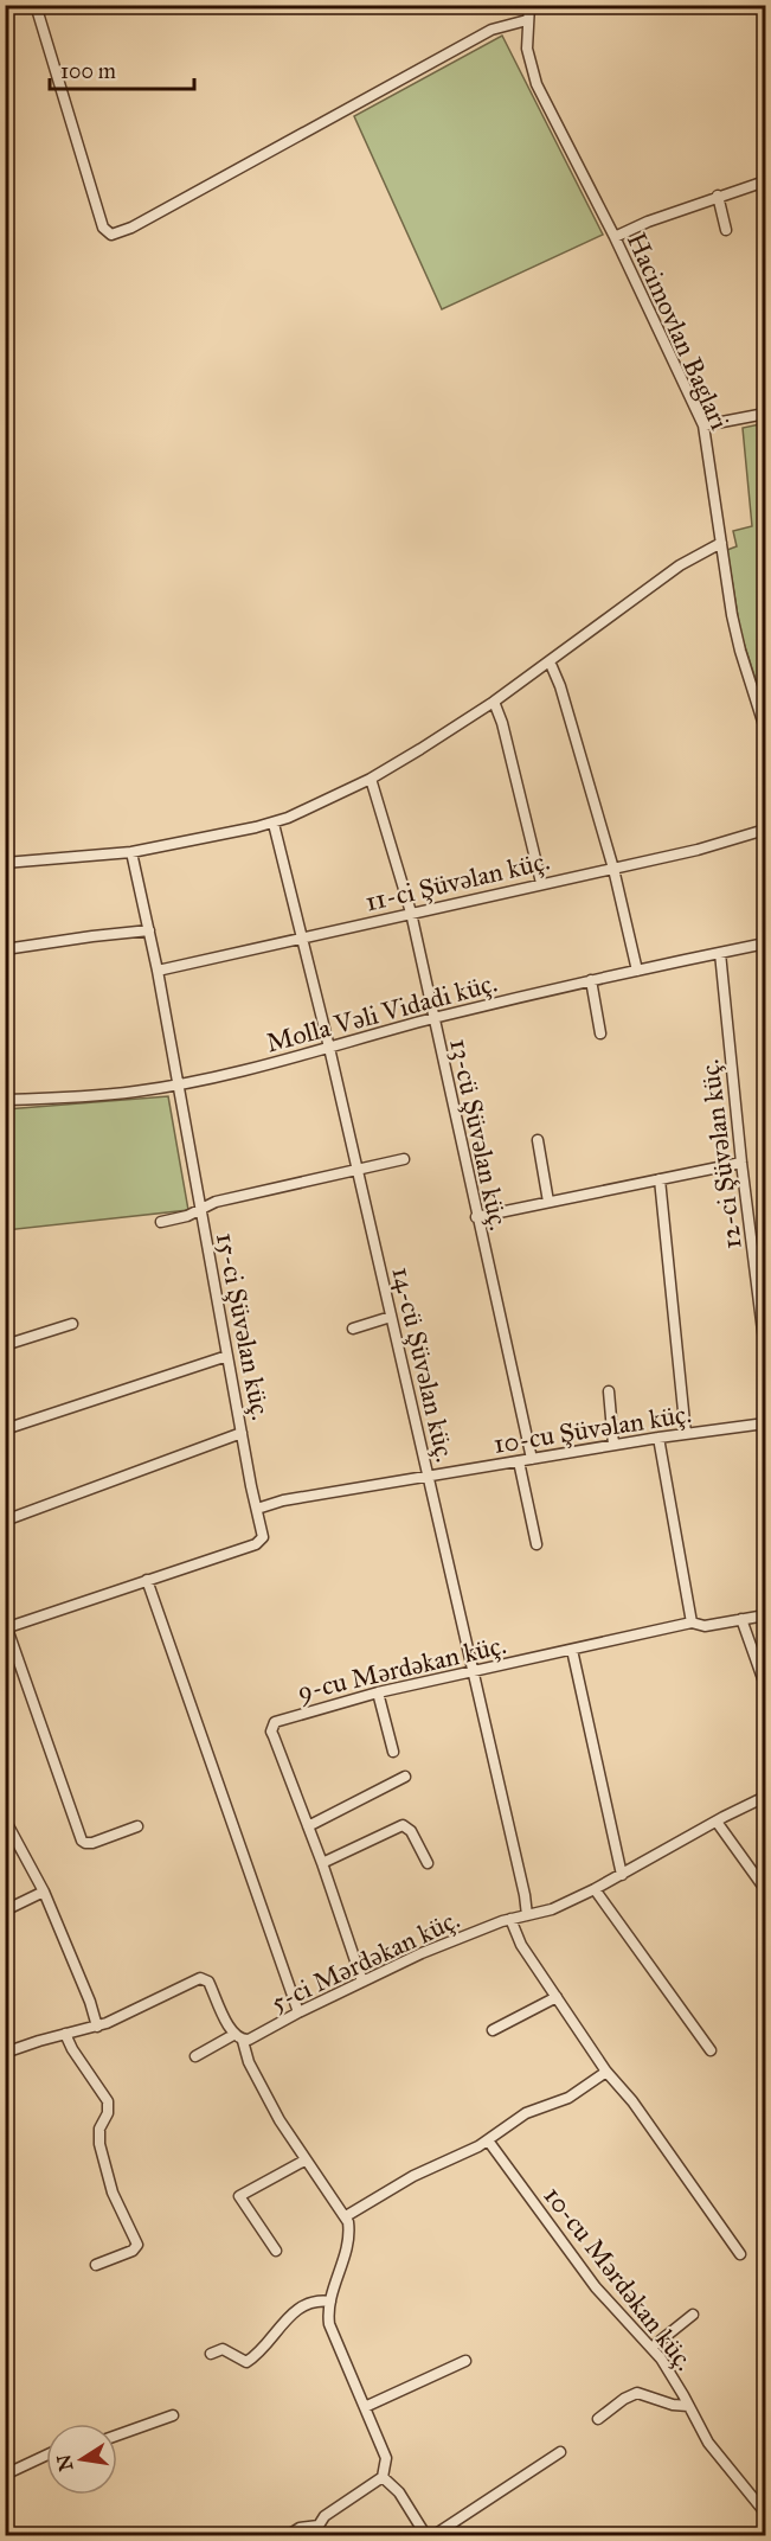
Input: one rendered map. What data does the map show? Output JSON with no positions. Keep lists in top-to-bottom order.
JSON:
{
  "streets": {
    "street": [
      "Hacimovlan Baglari",
      "11-ci Şüvəlan küç.",
      "Molla Vəli Vidadi küç.",
      "13-cü Şüvəlan küç.",
      "12-ci Şüvəlan küç.",
      "15-ci Şüvəlan küç.",
      "14-cü Şüvəlan küç.",
      "10-cu Şüvəlan küç.",
      "9-cu Mərdəkan küç.",
      "5-ci Mərdəkan küç.",
      "10-cu Mərdəkan küç."
    ]
  },
  "crossings": [
    ["11-ci Şüvəlan küç.", "13-cü Şüvəlan küç."],
    ["11-ci Şüvəlan küç.", "15-ci Şüvəlan küç."],
    ["11-ci Şüvəlan küç.", "14-cü Şüvəlan küç."],
    ["Molla Vəli Vidadi küç.", "13-cü Şüvəlan küç."],
    ["Molla Vəli Vidadi küç.", "12-ci Şüvəlan küç."],
    ["Molla Vəli Vidadi küç.", "15-ci Şüvəlan küç."],
    ["Molla Vəli Vidadi küç.", "14-cü Şüvəlan küç."],
    ["13-cü Şüvəlan küç.", "10-cu Şüvəlan küç."],
    ["15-ci Şüvəlan küç.", "10-cu Şüvəlan küç."],
    ["14-cü Şüvəlan küç.", "10-cu Şüvəlan küç."],
    ["14-cü Şüvəlan küç.", "9-cu Mərdəkan küç."],
    ["14-cü Şüvəlan küç.", "5-ci Mərdəkan küç."],
    ["9-cu Mərdəkan küç.", "5-ci Mərdəkan küç."]
  ],
  "scale_bar": "100 m",
  "north": "left"
}
